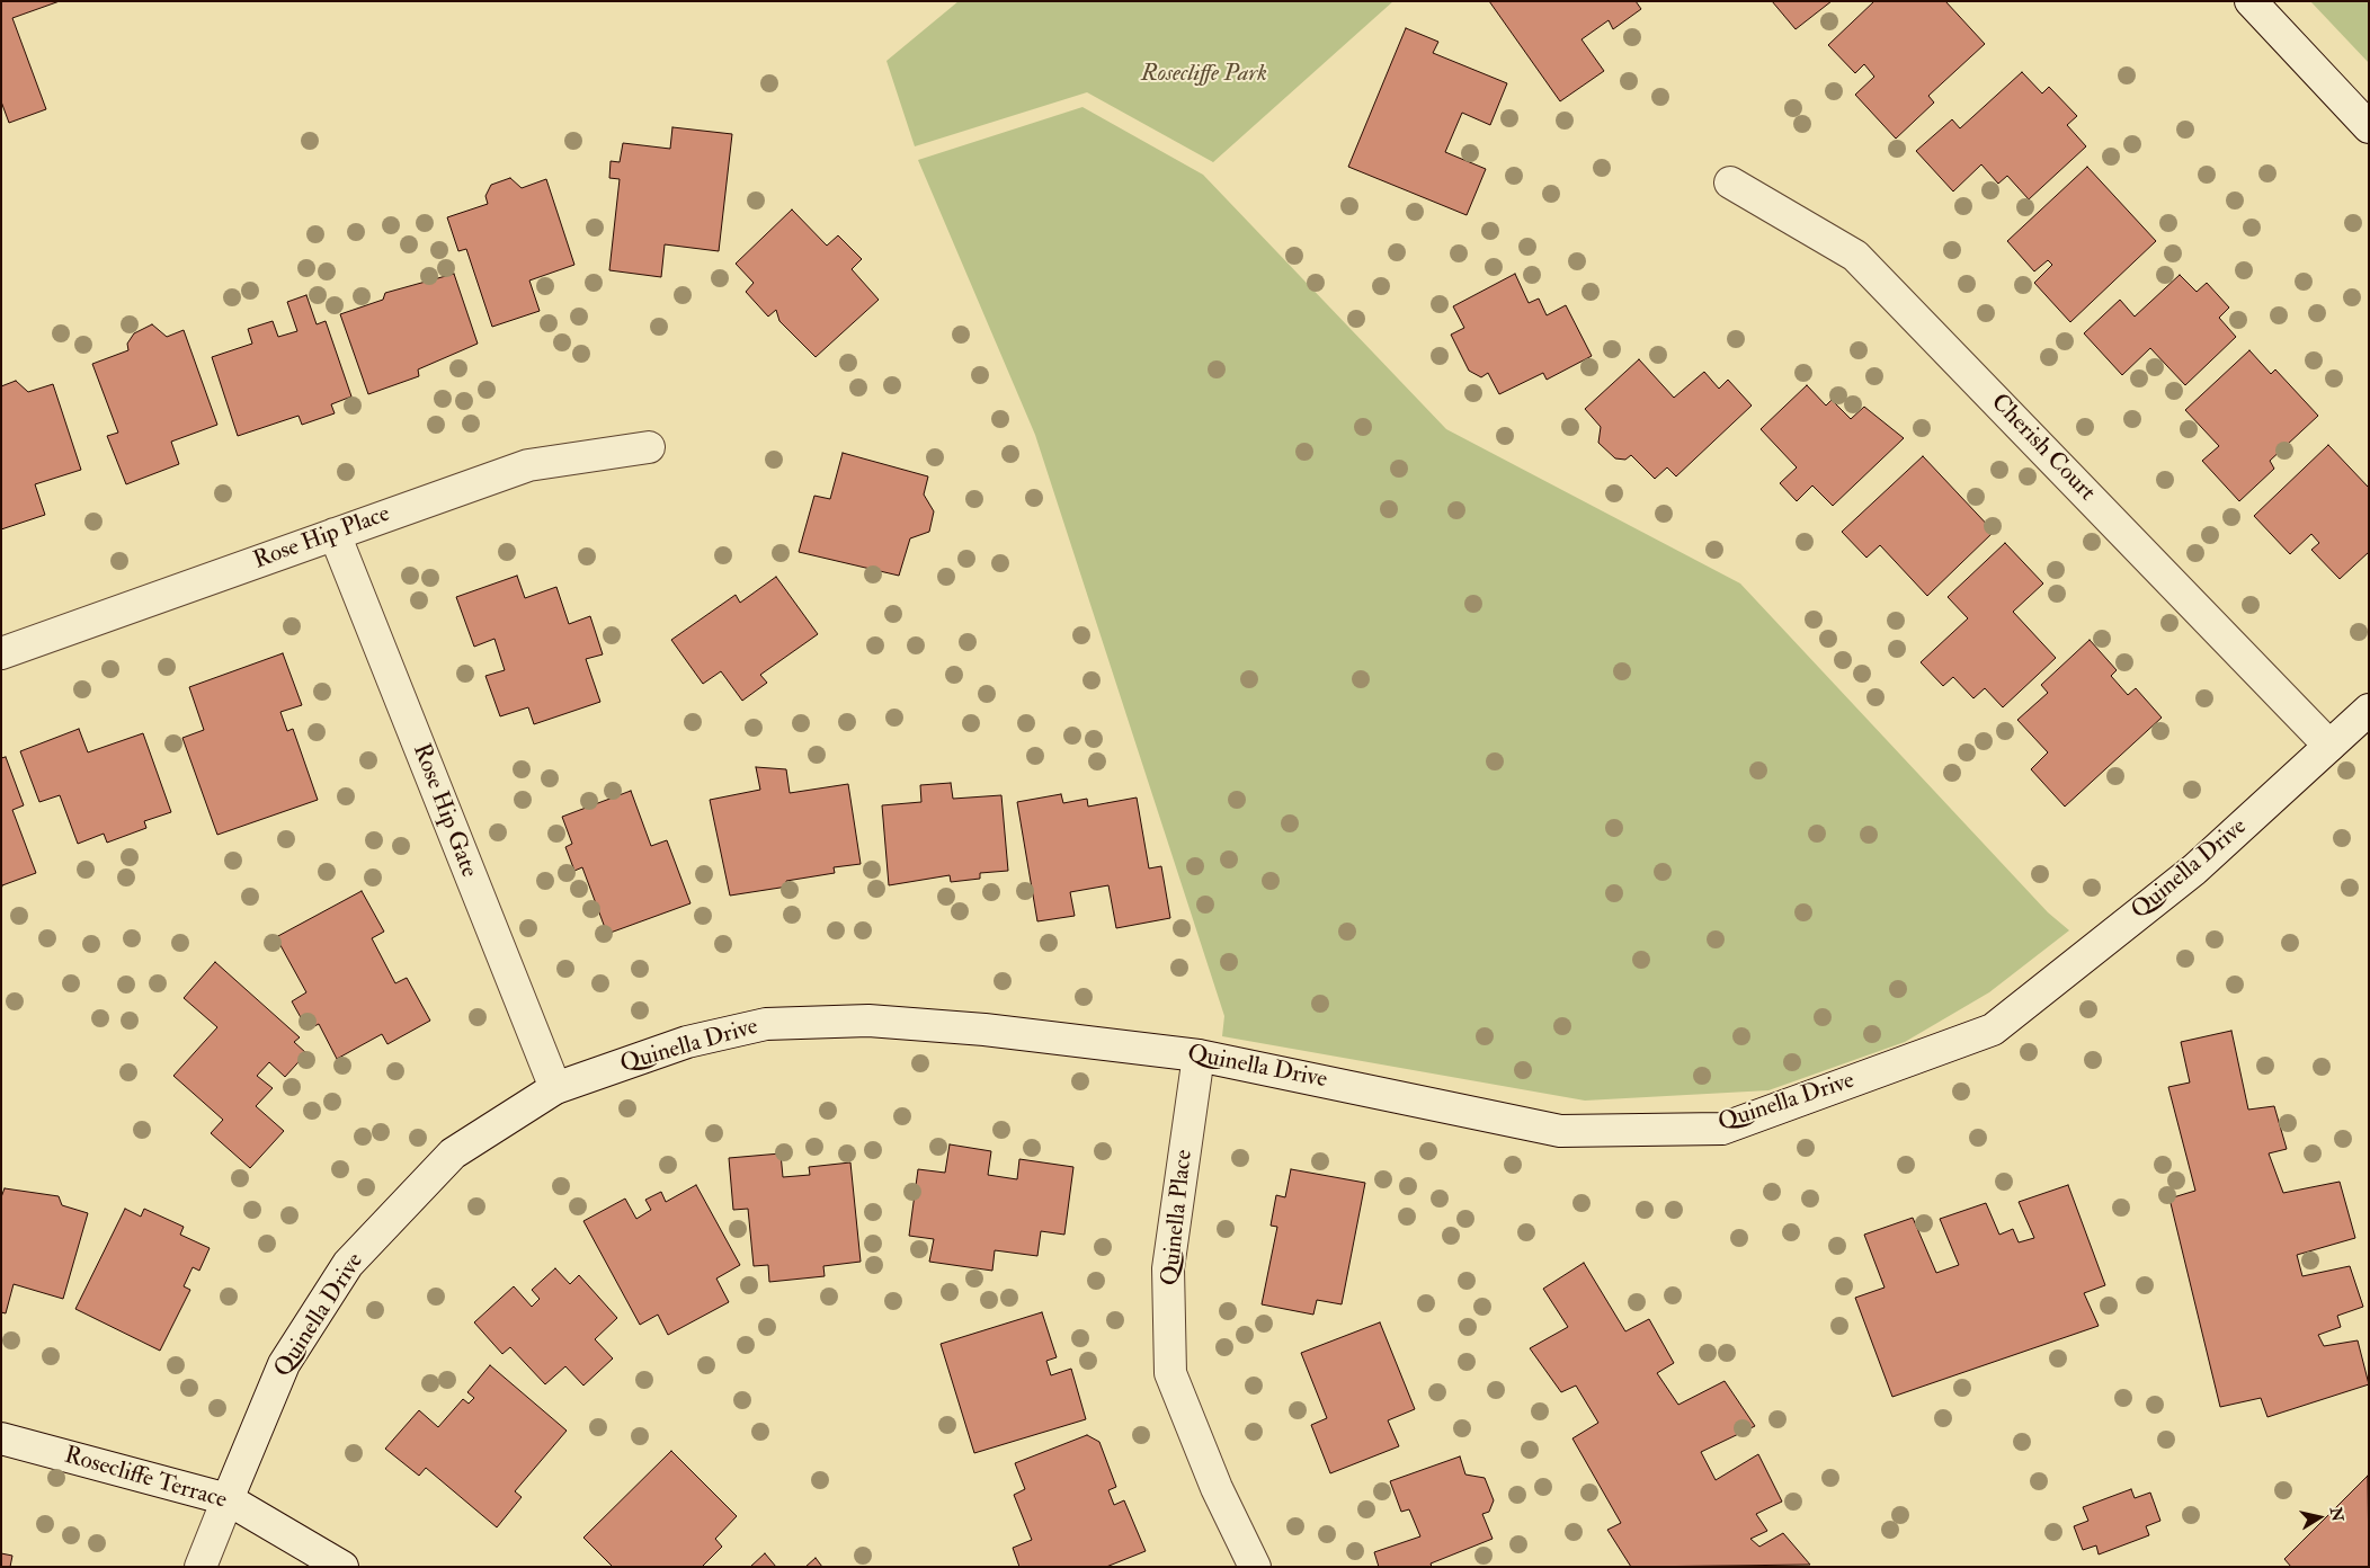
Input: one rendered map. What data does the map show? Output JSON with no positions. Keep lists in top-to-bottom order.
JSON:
{
  "streets": {
    "street": [
      "Cherish Court",
      "Rose Hip Place",
      "Rose Hip Gate",
      "Quinella Drive",
      "Quinella Place",
      "Rosecliffe Terrace"
    ]
  },
  "crossings": [
    ["Cherish Court", "Quinella Drive"],
    ["Rose Hip Place", "Rose Hip Gate"],
    ["Rose Hip Gate", "Quinella Drive"],
    ["Quinella Drive", "Quinella Place"],
    ["Quinella Drive", "Rosecliffe Terrace"]
  ],
  "parks": ["Rosecliffe Park"],
  "north": "right"
}
